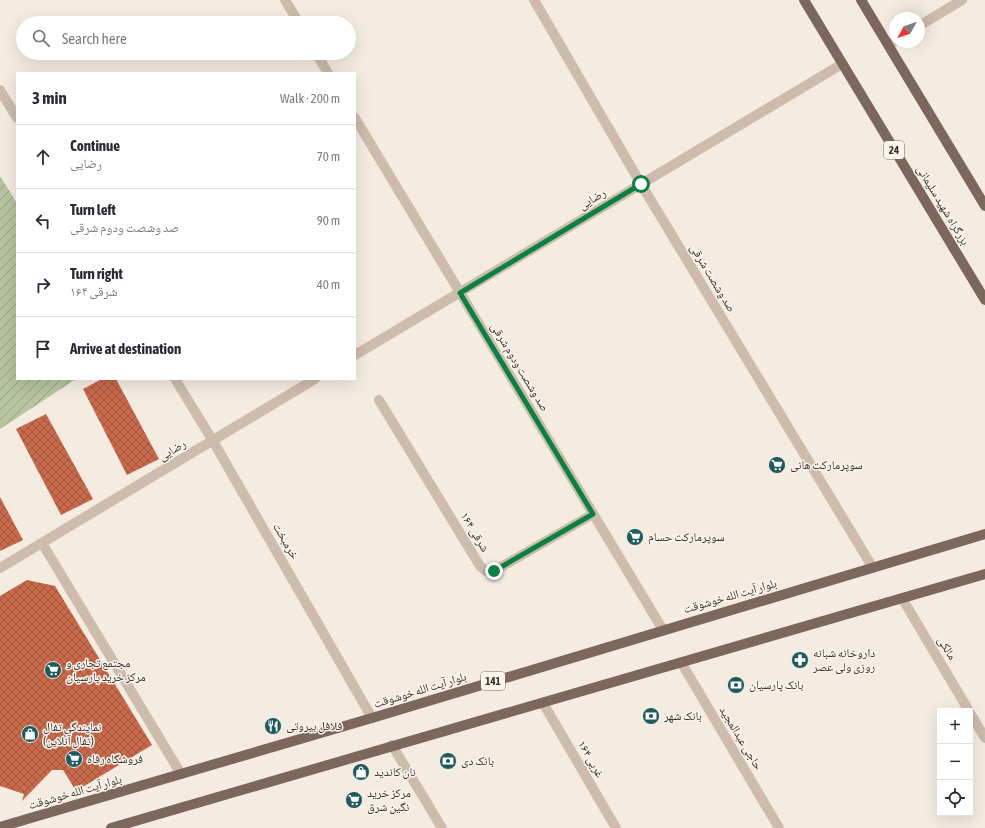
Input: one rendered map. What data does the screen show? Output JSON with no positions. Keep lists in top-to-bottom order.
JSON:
{
  "streets": {
    "main road": [
      "24",
      "بزرگراه شهید سلیمانی",
      "بلوار آیت الله خوشوقت",
      "141"
    ],
    "street": [
      "رضایی",
      "صد وشصت شرقی",
      "صد وشصت ودوم شرقى",
      "۱۶۴ شرقی",
      "خرمبخت",
      "مالکی",
      "حاجی عبدالمجید",
      "۱۶۴ غربی"
    ]
  },
  "crossings": [
    ["رضایی", "بزرگراه شهید سلیمانی"],
    ["رضایی", "صد وشصت شرقی"],
    ["رضایی", "صد وشصت ودوم شرقى"],
    ["رضایی", "خرمبخت"],
    ["صد وشصت شرقی", "بلوار آیت الله خوشوقت"],
    ["صد وشصت ودوم شرقى", "۱۶۴ شرقی"],
    ["صد وشصت ودوم شرقى", "بلوار آیت الله خوشوقت"],
    ["خرمبخت", "بلوار آیت الله خوشوقت"]
  ],
  "places": {
    "supermarket": [
      "سوپرمارکت هانی",
      "سوپرمارکت حسام",
      "مجتمع تجاری و مرکز خرید پارسیان",
      "فروشگاه رفاه",
      "مرکز خرید نگین شرق"
    ],
    "pharmacy": ["داروخانه شبانه روزی ولی عصر"],
    "bank": ["بانک پارسیان", "بانک شهر", "بانک دی"],
    "restaurant": ["فلافل بیروتی"],
    "shop": ["نمایندگی تفال (تفال آنلاین)", "نان کاندید"]
  },
  "north": "bottom left",
  "page": {
    "search": "Search here",
    "heading": ["3 min", "Walk · 200 m"],
    "list": [
      ["Continue", "رضایی", "70 m"],
      ["Turn left", "صد وشصت ودوم شرقى", "90 m"],
      ["Turn right", "۱۶۴ شرقی", "40 m"],
      "Arrive at destination"
    ],
    "map_buttons": ["+", "−"]
  }
}
